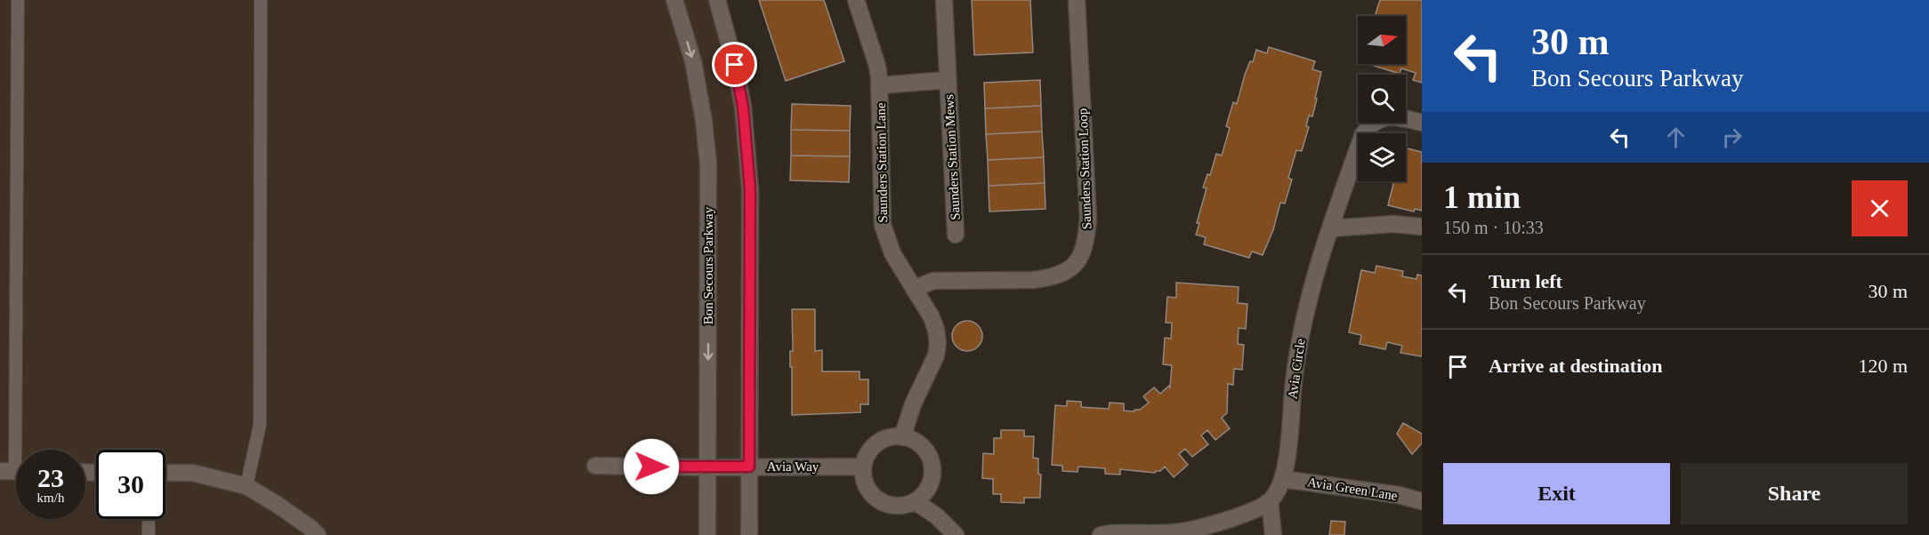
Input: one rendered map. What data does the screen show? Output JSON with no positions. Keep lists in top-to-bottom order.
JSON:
{
  "streets": {
    "street": [
      "Saunders Station Mews",
      "Saunders Station Lane",
      "Saunders Station Loop",
      "Bon Secours Parkway",
      "Avia Circle",
      "Avia Way",
      "Avia Green Lane"
    ]
  },
  "crossings": [
    ["Saunders Station Mews", "Saunders Station Lane"],
    ["Saunders Station Lane", "Saunders Station Loop"],
    ["Saunders Station Lane", "Avia Way"],
    ["Bon Secours Parkway", "Avia Way"],
    ["Avia Circle", "Avia Green Lane"]
  ],
  "north": "right",
  "page": {
    "turn": ["30 m", "Bon Secours Parkway"],
    "heading": ["1 min", "150 m · 10:33"],
    "list": [
      {
        "name": "Turn left",
        "note": "Bon Secours Parkway",
        "value": "30 m"
      },
      {
        "name": "Arrive at destination",
        "value": "120 m"
      }
    ],
    "speed": "23 km/h",
    "limit": "30",
    "buttons": ["Exit", "Share"]
  }
}
